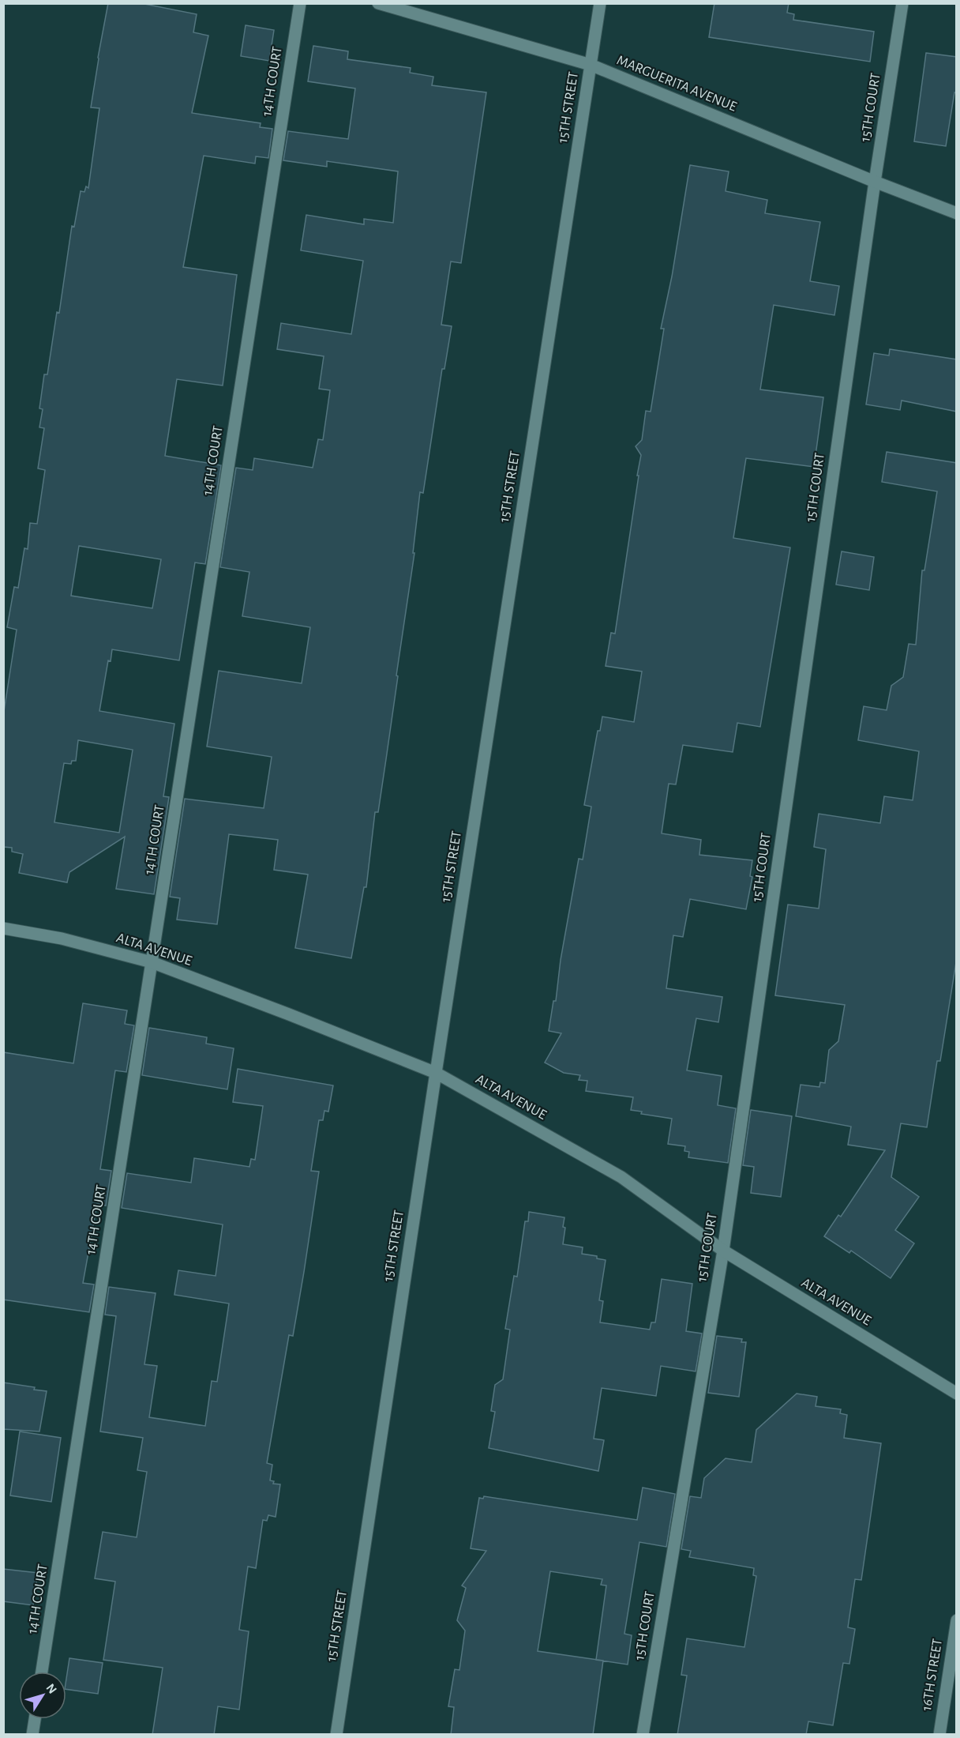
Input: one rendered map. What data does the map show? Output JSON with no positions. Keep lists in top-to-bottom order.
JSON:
{
  "streets": {
    "street": [
      "14TH COURT",
      "MARGUERITA AVENUE",
      "15TH STREET",
      "15TH COURT",
      "ALTA AVENUE",
      "16TH STREET"
    ]
  },
  "crossings": [
    ["14TH COURT", "ALTA AVENUE"],
    ["MARGUERITA AVENUE", "15TH STREET"],
    ["MARGUERITA AVENUE", "15TH COURT"],
    ["15TH STREET", "ALTA AVENUE"],
    ["15TH COURT", "ALTA AVENUE"]
  ],
  "north": "top right"
}
